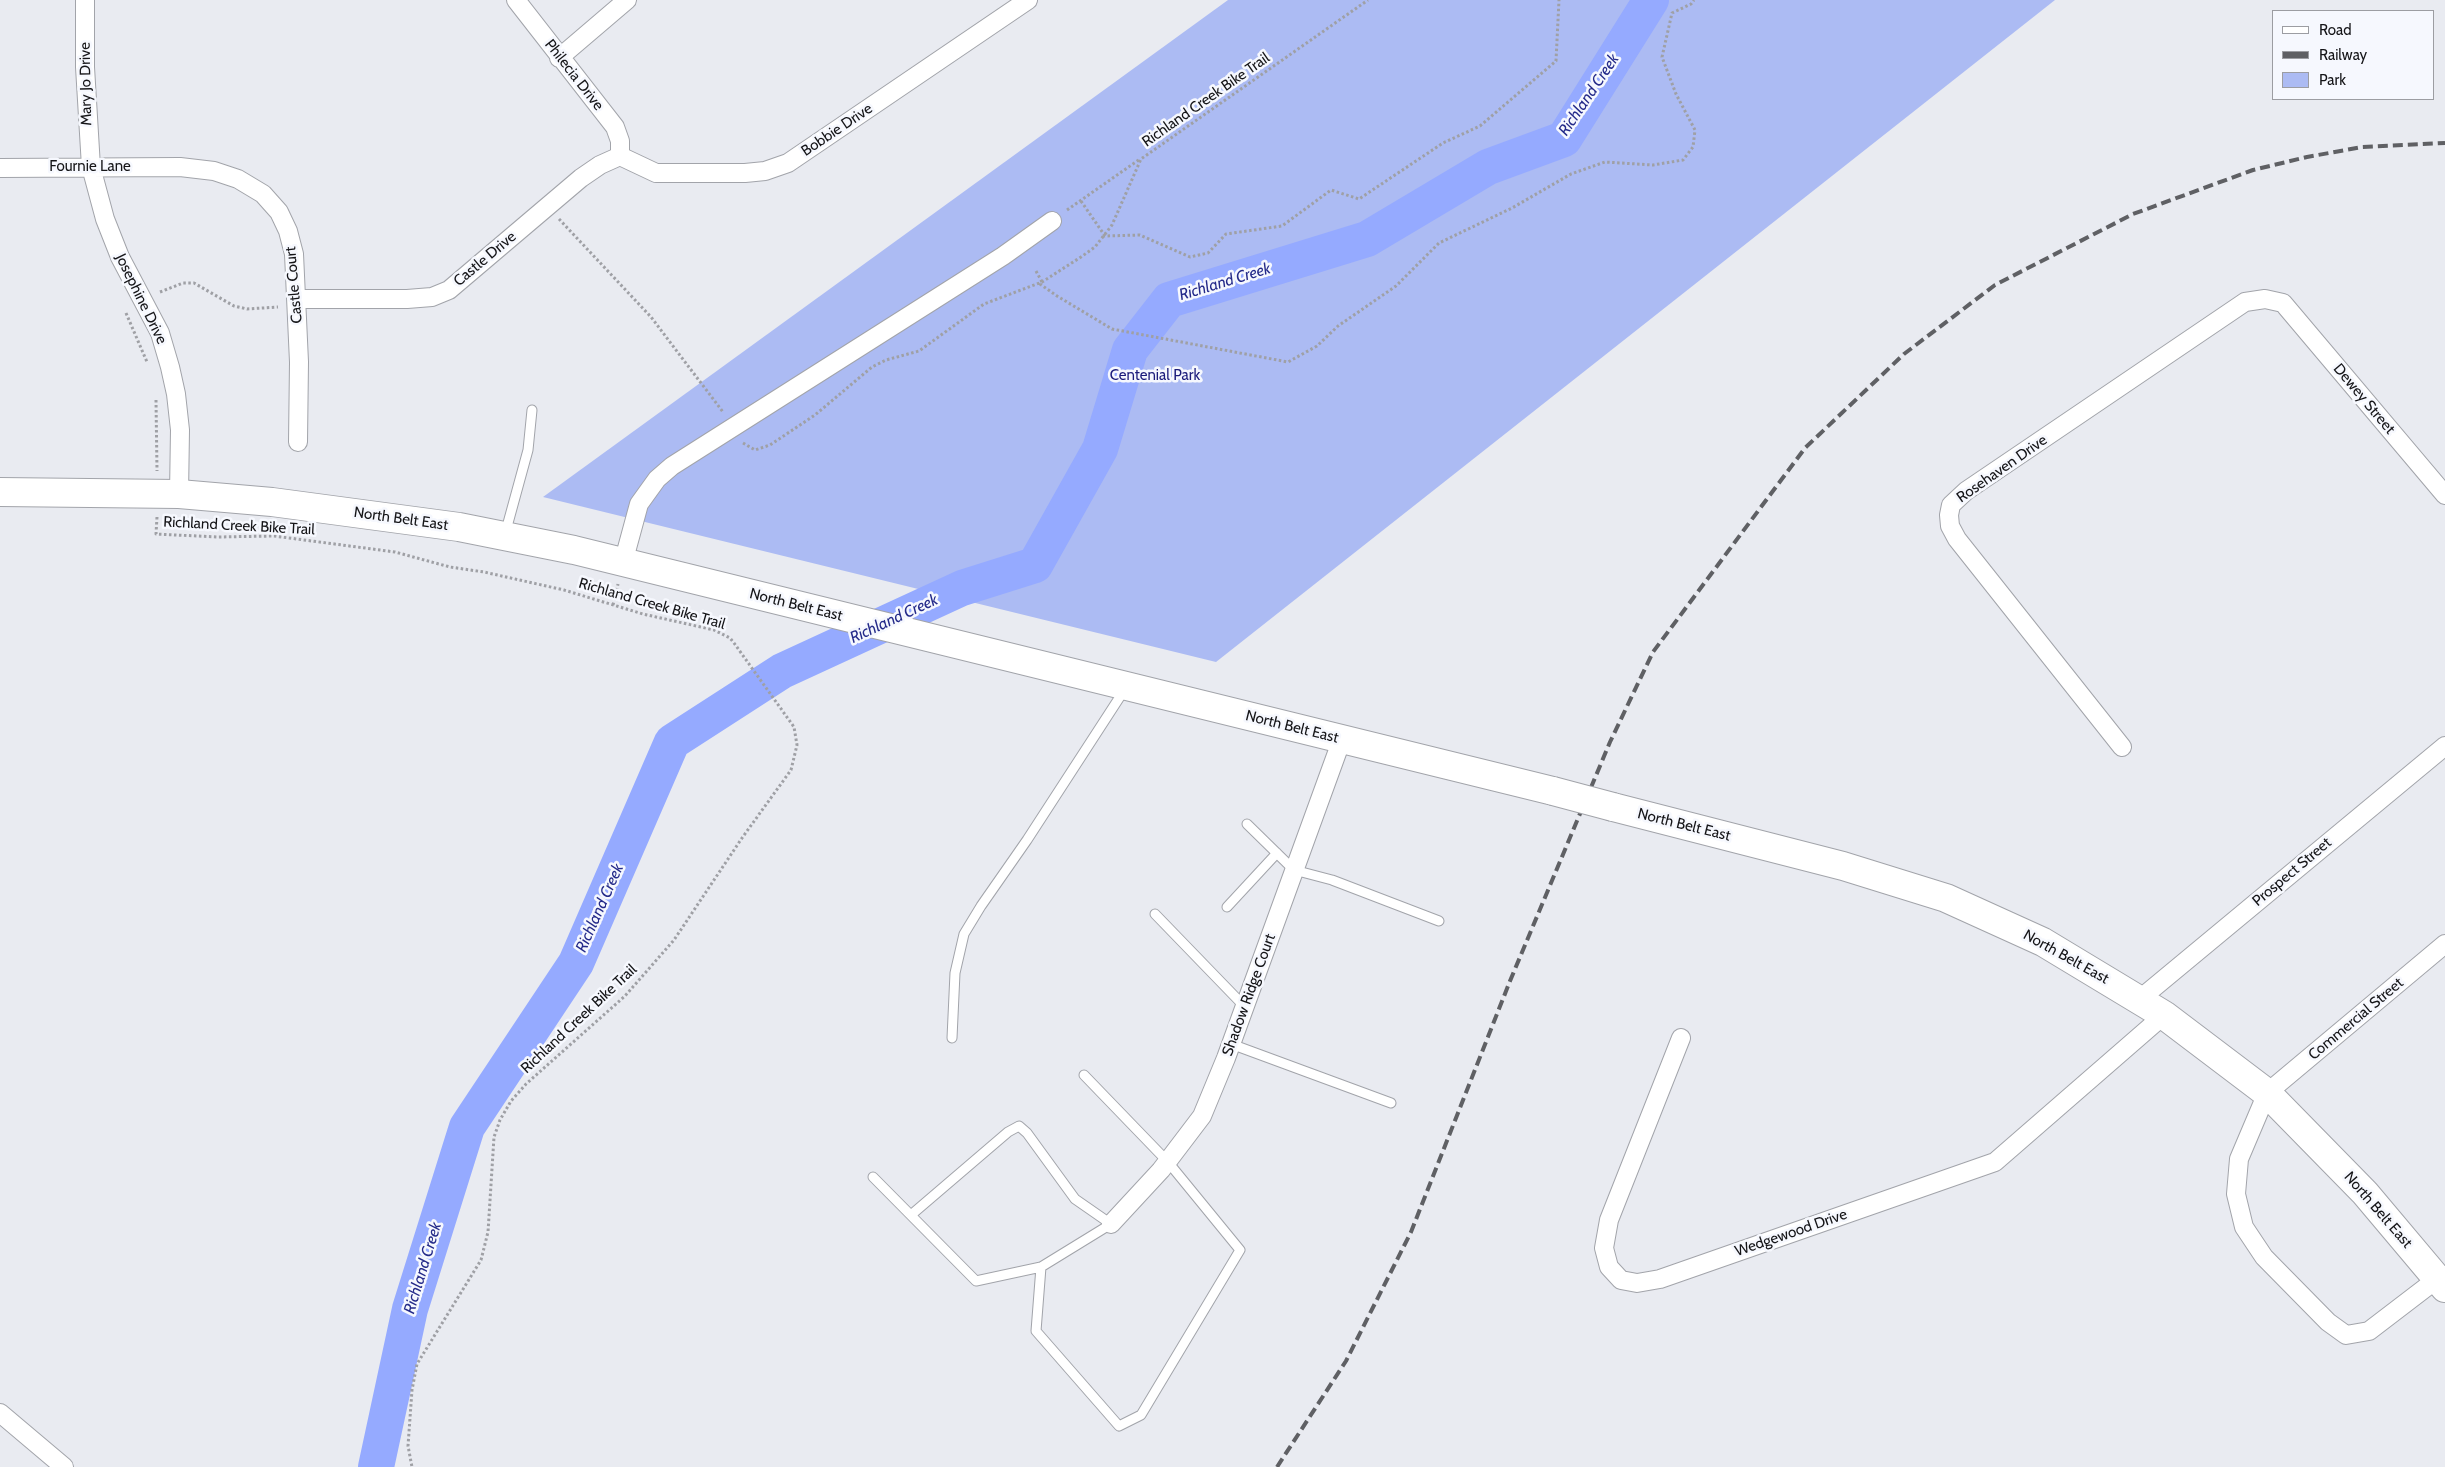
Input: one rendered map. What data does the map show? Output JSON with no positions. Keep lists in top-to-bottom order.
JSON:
{
  "streets": {
    "main road": ["North Belt East"],
    "street": [
      "Philecia Drive",
      "Mary Jo Drive",
      "Bobbie Drive",
      "Fournie Lane",
      "Castle Drive",
      "Castle Court",
      "Josephine Drive",
      "Dewey Street",
      "Rosehaven Drive",
      "Prospect Street",
      "Shadow Ridge Court",
      "Commercial Street",
      "Wedgewood Drive"
    ],
    "path": ["Richland Creek Bike Trail"]
  },
  "crossings": [
    ["Philecia Drive", "Bobbie Drive"],
    ["Philecia Drive", "Castle Drive"],
    ["Mary Jo Drive", "Fournie Lane"],
    ["Mary Jo Drive", "Josephine Drive"],
    ["Richland Creek Bike Trail", "Castle Drive"],
    ["Richland Creek Bike Trail", "Josephine Drive"],
    ["Richland Creek Bike Trail", "North Belt East"],
    ["Bobbie Drive", "Castle Drive"],
    ["Fournie Lane", "Castle Court"],
    ["Fournie Lane", "Josephine Drive"],
    ["Castle Drive", "Castle Court"],
    ["Josephine Drive", "North Belt East"],
    ["Dewey Street", "Rosehaven Drive"],
    ["North Belt East", "Prospect Street"],
    ["North Belt East", "Shadow Ridge Court"],
    ["North Belt East", "Commercial Street"],
    ["North Belt East", "Wedgewood Drive"]
  ],
  "water": ["Richland Creek"],
  "parks": ["Centenial Park"],
  "legend": ["Road", "Railway", "Park"]
}
